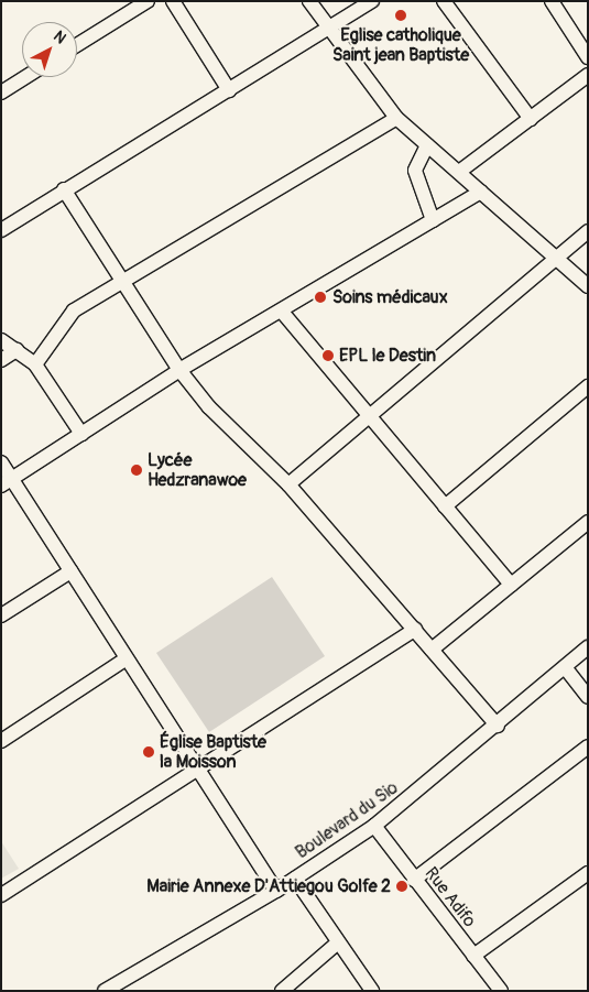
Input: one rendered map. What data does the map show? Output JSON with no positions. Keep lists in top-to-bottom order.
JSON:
{
  "streets": {
    "street": ["Boulevard du Sio", "Rue Adifo"]
  },
  "crossings": [
    ["Boulevard du Sio", "Rue Adifo"]
  ],
  "places": [
    "Eglise catholique Saint jean Baptiste",
    "Soins médicaux",
    "EPL le Destin",
    "Lycée Hedzranawoe",
    "Église Baptiste la Moisson",
    "Mairie Annexe D'Attiegou Golfe 2"
  ],
  "north": "top right"
}
